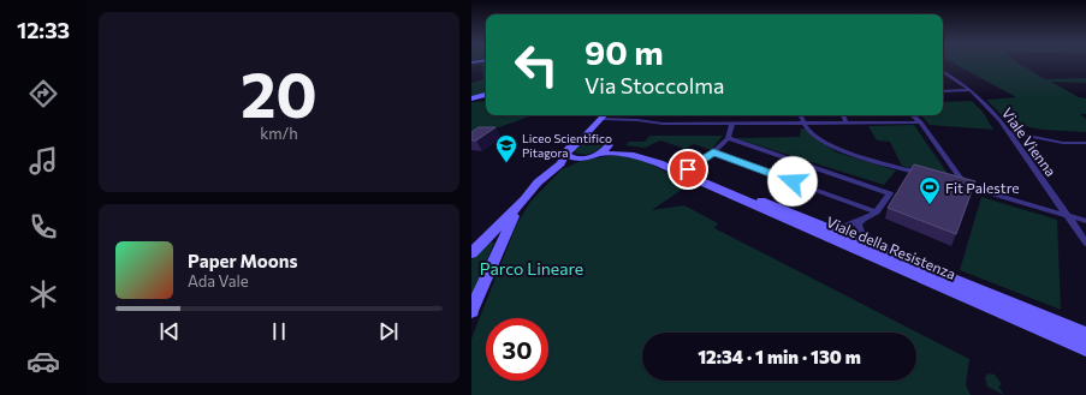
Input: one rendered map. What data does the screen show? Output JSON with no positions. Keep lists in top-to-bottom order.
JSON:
{
  "streets": {
    "street": ["Viale Vienna", "Viale della Resistenza"]
  },
  "parks": ["Parco Lineare"],
  "places": {
    "school or university": ["Liceo Scientifico Pitagora"],
    "sports": ["Fit Palestre"]
  },
  "page": {
    "tabs": "12:33",
    "tile": ["20", "km/h"],
    "turn": ["90 m", "Via Stoccolma"],
    "song": ["Paper Moons", "Ada Vale"],
    "limit": "30",
    "trip": "12:34 · 1 min · 130 m"
  }
}
